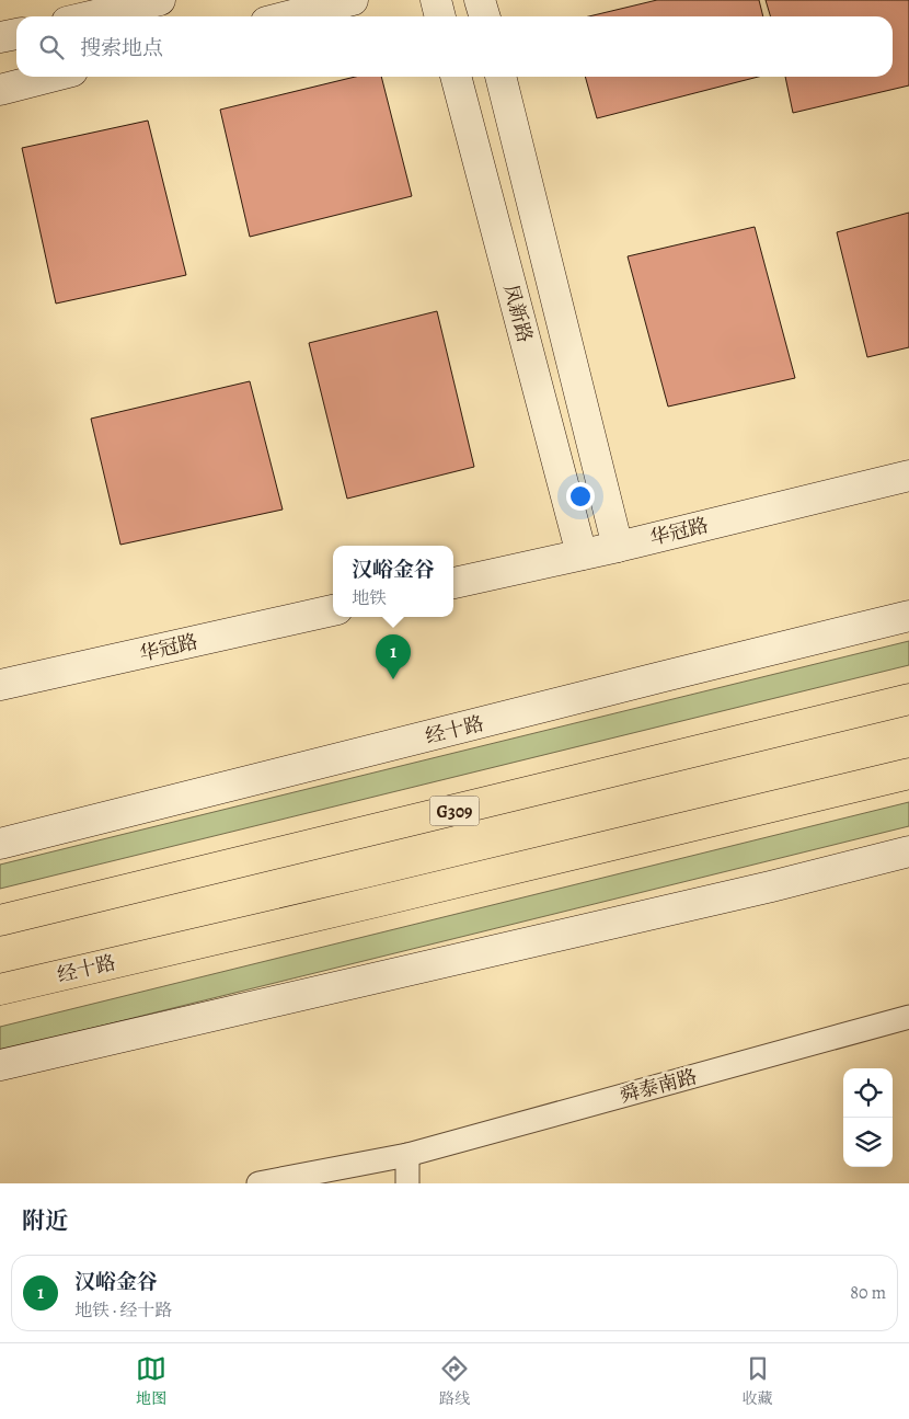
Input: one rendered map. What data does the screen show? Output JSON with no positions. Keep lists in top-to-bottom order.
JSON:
{
  "streets": {
    "highway": ["经十路", "G309"],
    "street": ["凤新路", "华冠路", "舜泰南路"]
  },
  "crossings": [
    ["凤新路", "华冠路"]
  ],
  "page": {
    "search": "搜索地点",
    "popup": ["汉峪金谷", "地铁"],
    "pins": "1",
    "heading": "附近",
    "list": [
      {
        "mark": "1",
        "name": "汉峪金谷",
        "note": "地铁 · 经十路",
        "value": "80 m"
      }
    ],
    "nav": ["地图", "路线", "收藏"]
  }
}
